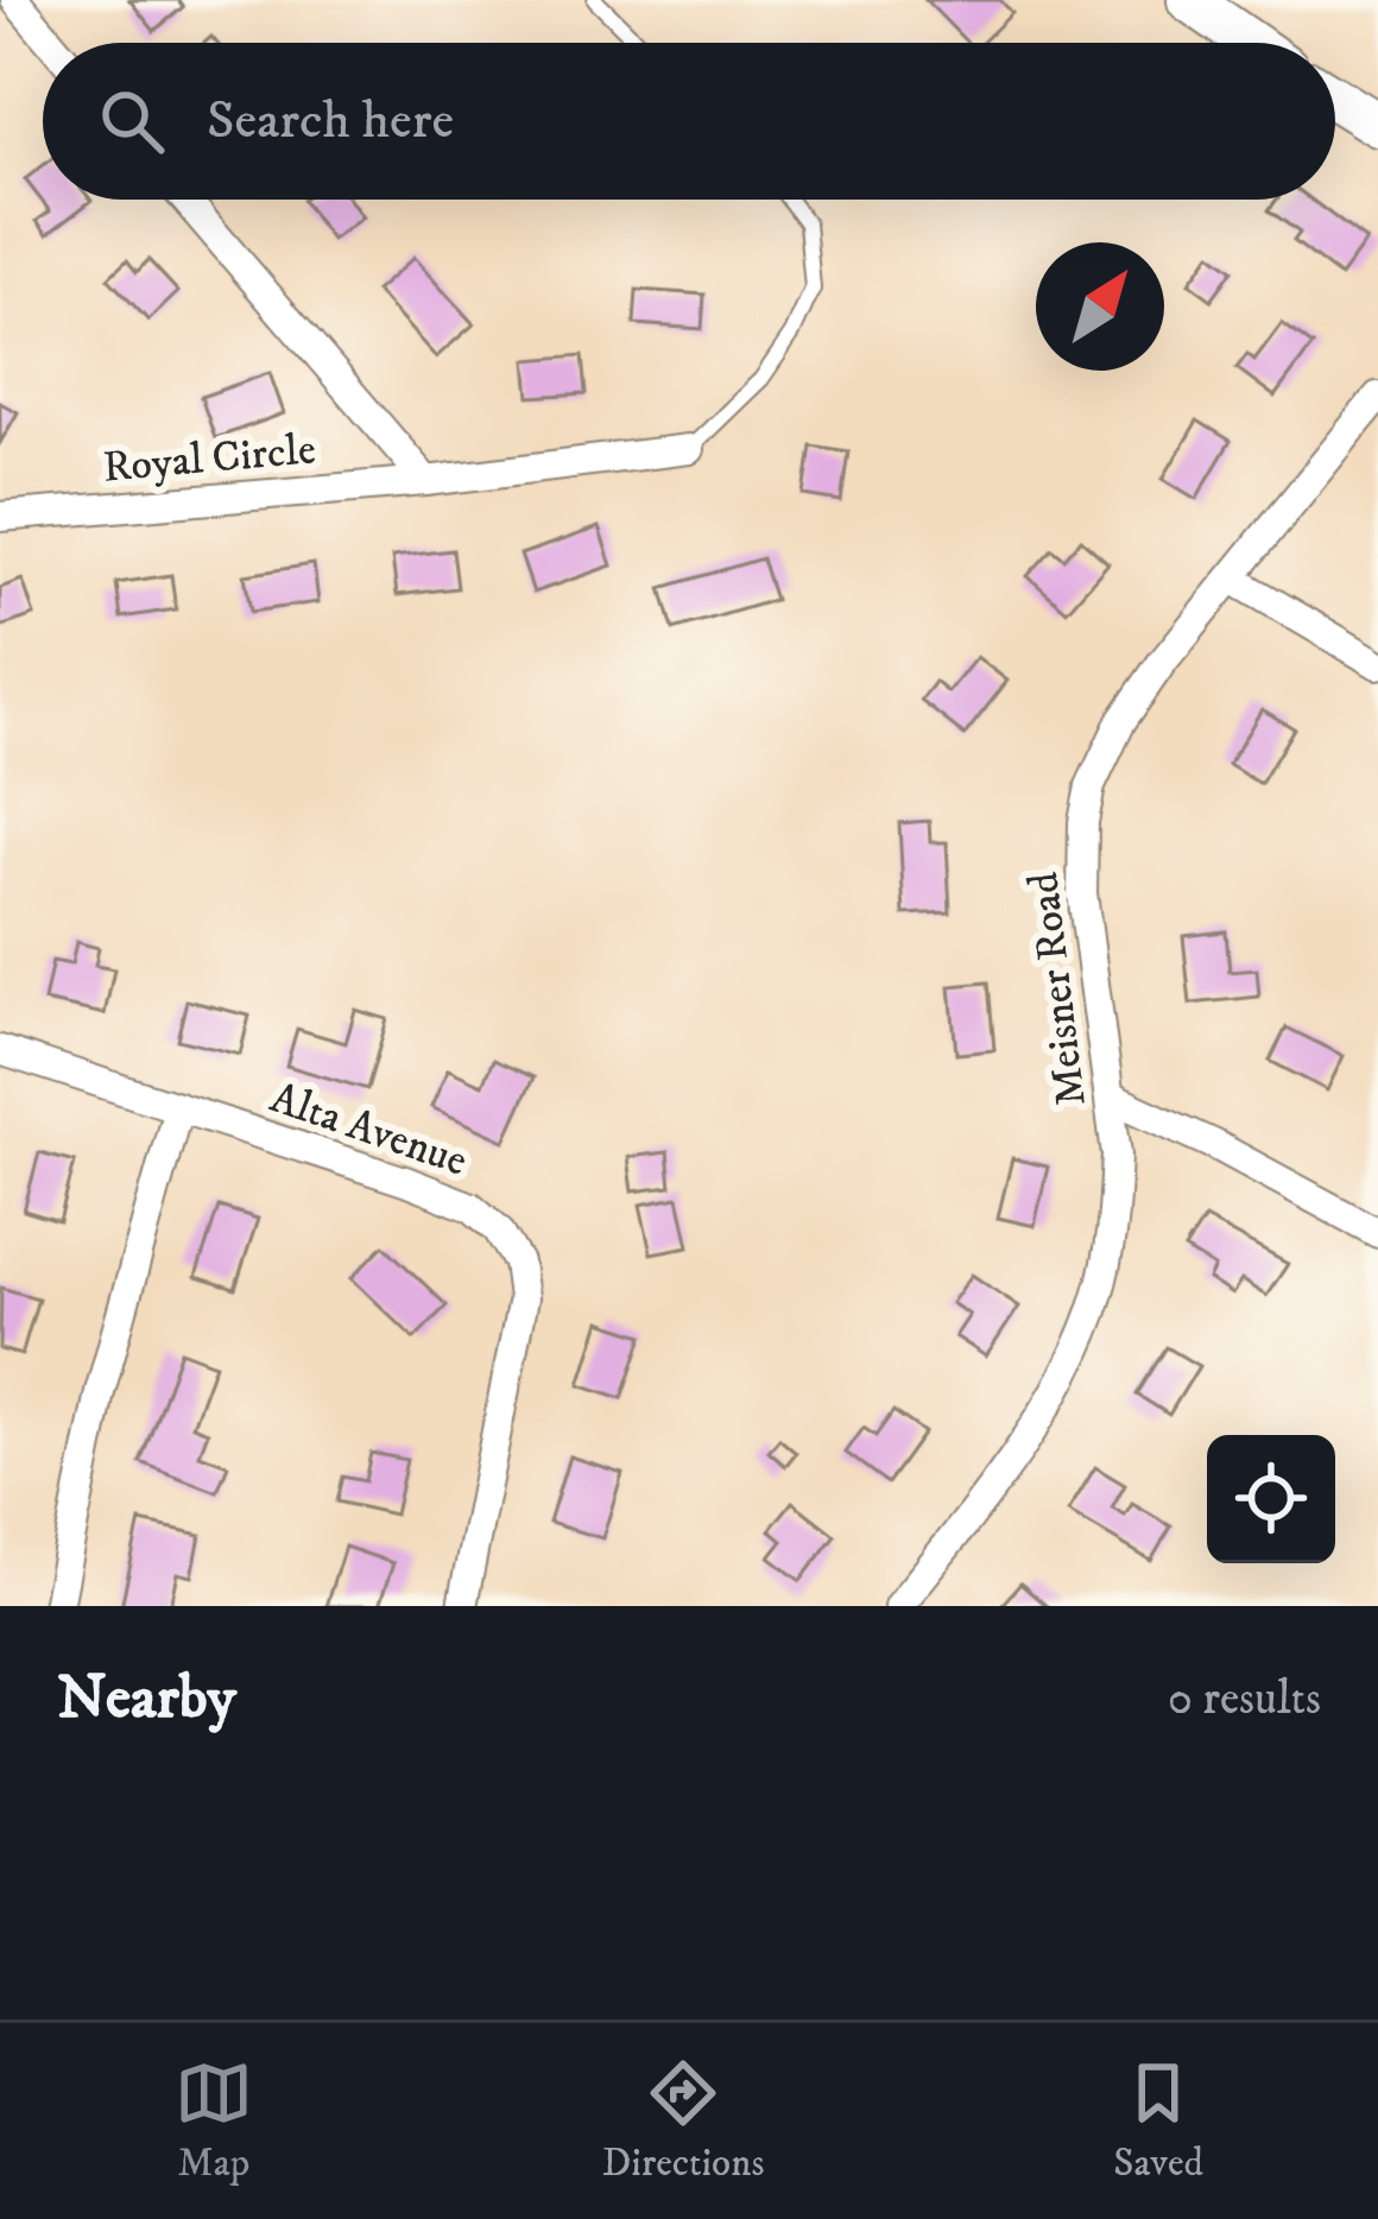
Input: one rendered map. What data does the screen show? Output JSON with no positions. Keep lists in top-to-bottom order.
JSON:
{
  "streets": {
    "street": ["Royal Circle", "Meisner Road", "Alta Avenue"]
  },
  "north": "top right",
  "page": {
    "search": "Search here",
    "heading": ["Nearby", "0 results"],
    "nav": ["Map", "Directions", "Saved"]
  }
}
